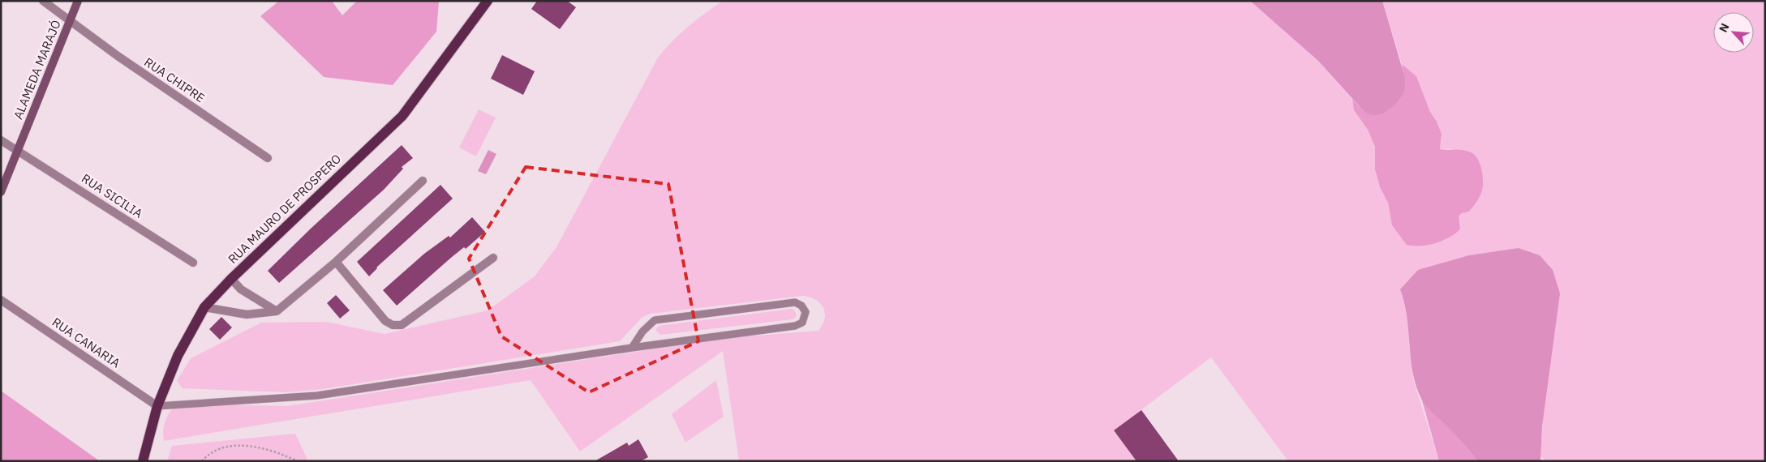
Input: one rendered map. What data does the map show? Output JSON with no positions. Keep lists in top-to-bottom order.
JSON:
{
  "streets": {
    "main road": ["RUA MAURO DE PROSPERO"],
    "street": [
      "ALAMEDA MARAJÓ",
      "RUA CHIPRE",
      "RUA SICILIA",
      "RUA CANARIA"
    ]
  },
  "crossings": [
    ["ALAMEDA MARAJÓ", "RUA CHIPRE"],
    ["ALAMEDA MARAJÓ", "RUA SICILIA"],
    ["RUA MAURO DE PROSPERO", "RUA CANARIA"]
  ],
  "north": "top left"
}
